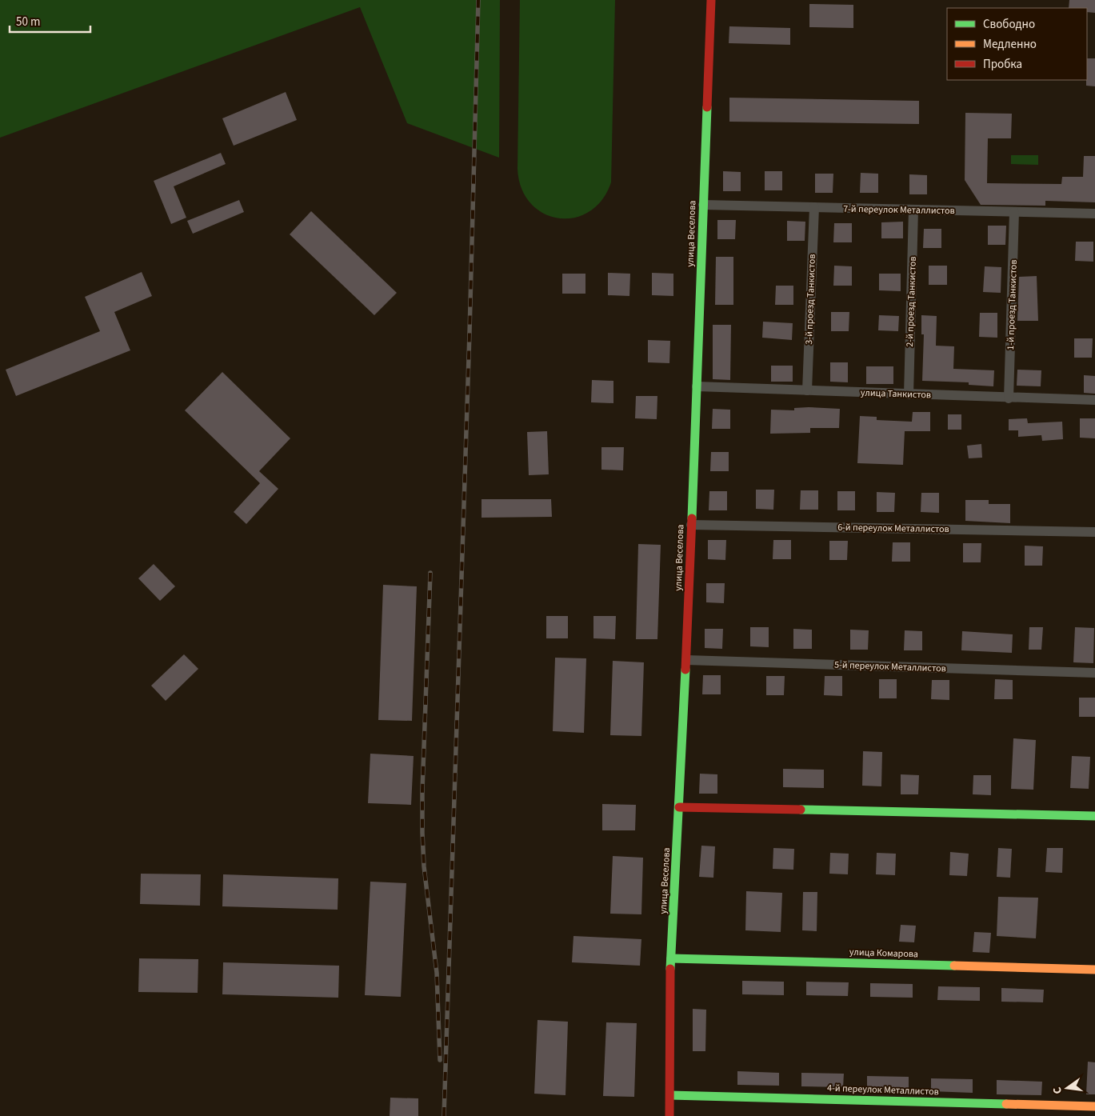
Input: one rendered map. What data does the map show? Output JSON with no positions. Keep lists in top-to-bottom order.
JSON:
{
  "streets": {
    "street": [
      "7-й переулок Металлистов",
      "улица Веселова",
      "3-й проезд Танкистов",
      "2-й проезд Танкистов",
      "1-й проезд Танкистов",
      "улица Танкистов",
      "6-й переулок Металлистов",
      "5-й переулок Металлистов",
      "улица Комарова",
      "4-й переулок Металлистов"
    ]
  },
  "crossings": [
    ["7-й переулок Металлистов", "улица Веселова"],
    ["7-й переулок Металлистов", "3-й проезд Танкистов"],
    ["7-й переулок Металлистов", "2-й проезд Танкистов"],
    ["7-й переулок Металлистов", "1-й проезд Танкистов"],
    ["улица Веселова", "улица Танкистов"],
    ["улица Веселова", "6-й переулок Металлистов"],
    ["улица Веселова", "5-й переулок Металлистов"],
    ["улица Веселова", "улица Комарова"],
    ["улица Веселова", "4-й переулок Металлистов"],
    ["3-й проезд Танкистов", "улица Танкистов"],
    ["2-й проезд Танкистов", "улица Танкистов"],
    ["1-й проезд Танкистов", "улица Танкистов"]
  ],
  "legend": ["Свободно", "Медленно", "Пробка"],
  "scale_bar": "50 m",
  "north": "left"
}
